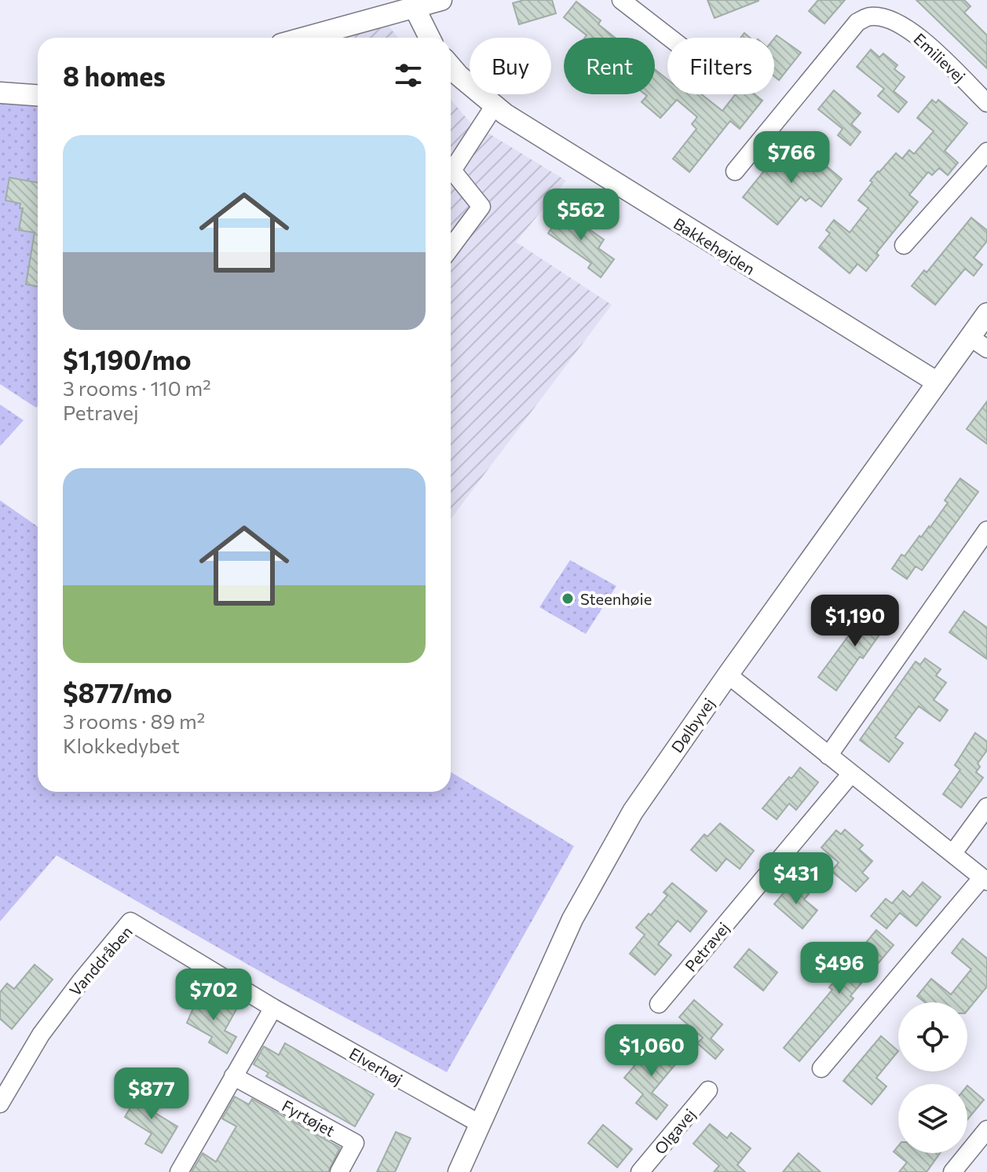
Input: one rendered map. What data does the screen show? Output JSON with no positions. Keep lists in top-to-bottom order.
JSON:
{
  "streets": {
    "street": [
      "Emilievej",
      "Bakkehøjden",
      "Dølbyvej",
      "Petravej",
      "Vanddråben",
      "Elverhøj",
      "Fyrtøjet",
      "Olgavej"
    ]
  },
  "crossings": [
    ["Bakkehøjden", "Dølbyvej"],
    ["Dølbyvej", "Elverhøj"],
    ["Vanddråben", "Elverhøj"]
  ],
  "places": ["Steenhøie"],
  "page": {
    "chip": ["Buy", "Rent", "Filters"],
    "heading": "8 homes",
    "list": [
      {
        "name": "$1,190/mo",
        "note": "3 rooms · 110 m² · Petravej"
      },
      {
        "name": "$877/mo",
        "note": "3 rooms · 89 m² · Klokkedybet"
      }
    ],
    "price": [
      "$766",
      "$562",
      "$1,190",
      "$431",
      "$496",
      "$702",
      "$1,060",
      "$877"
    ]
  }
}
